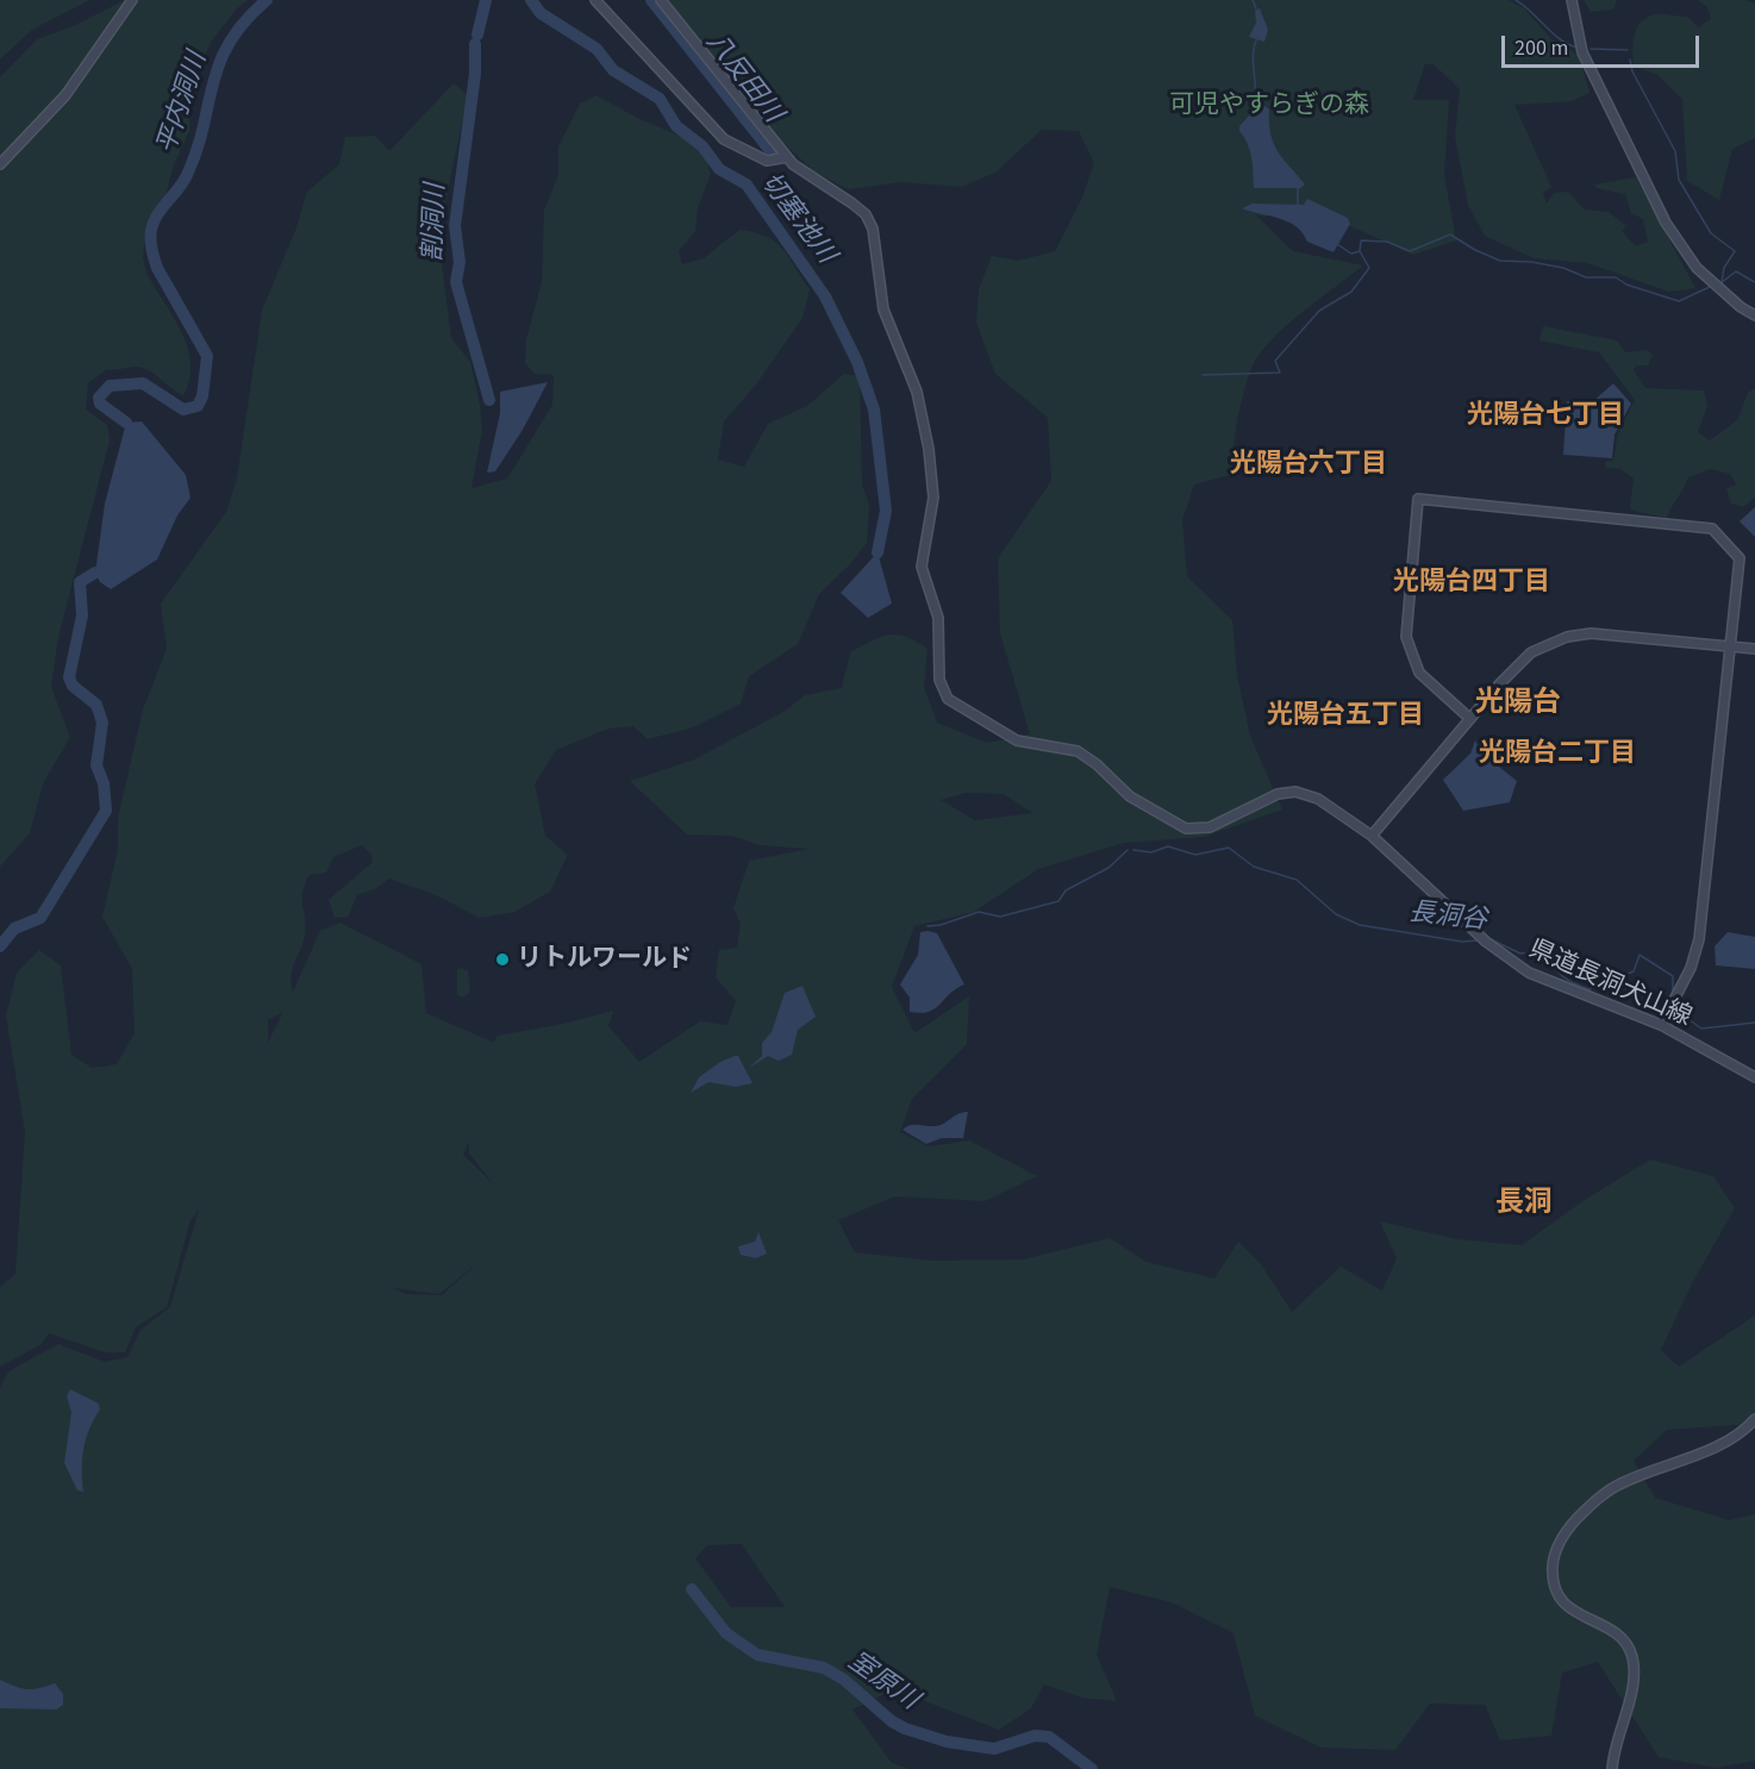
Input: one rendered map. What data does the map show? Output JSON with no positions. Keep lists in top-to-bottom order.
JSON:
{
  "streets": {
    "main road": ["県道長洞犬山線"]
  },
  "districts": [
    "光陽台七丁目",
    "光陽台六丁目",
    "光陽台四丁目",
    "光陽台",
    "光陽台五丁目",
    "光陽台二丁目",
    "長洞"
  ],
  "water": [
    "八反田川",
    "平内洞川",
    "切塞池川",
    "割洞川",
    "長洞谷",
    "室原川"
  ],
  "parks": ["可児やすらぎの森"],
  "places": ["リトルワールド"],
  "scale_bar": "200 m"
}
